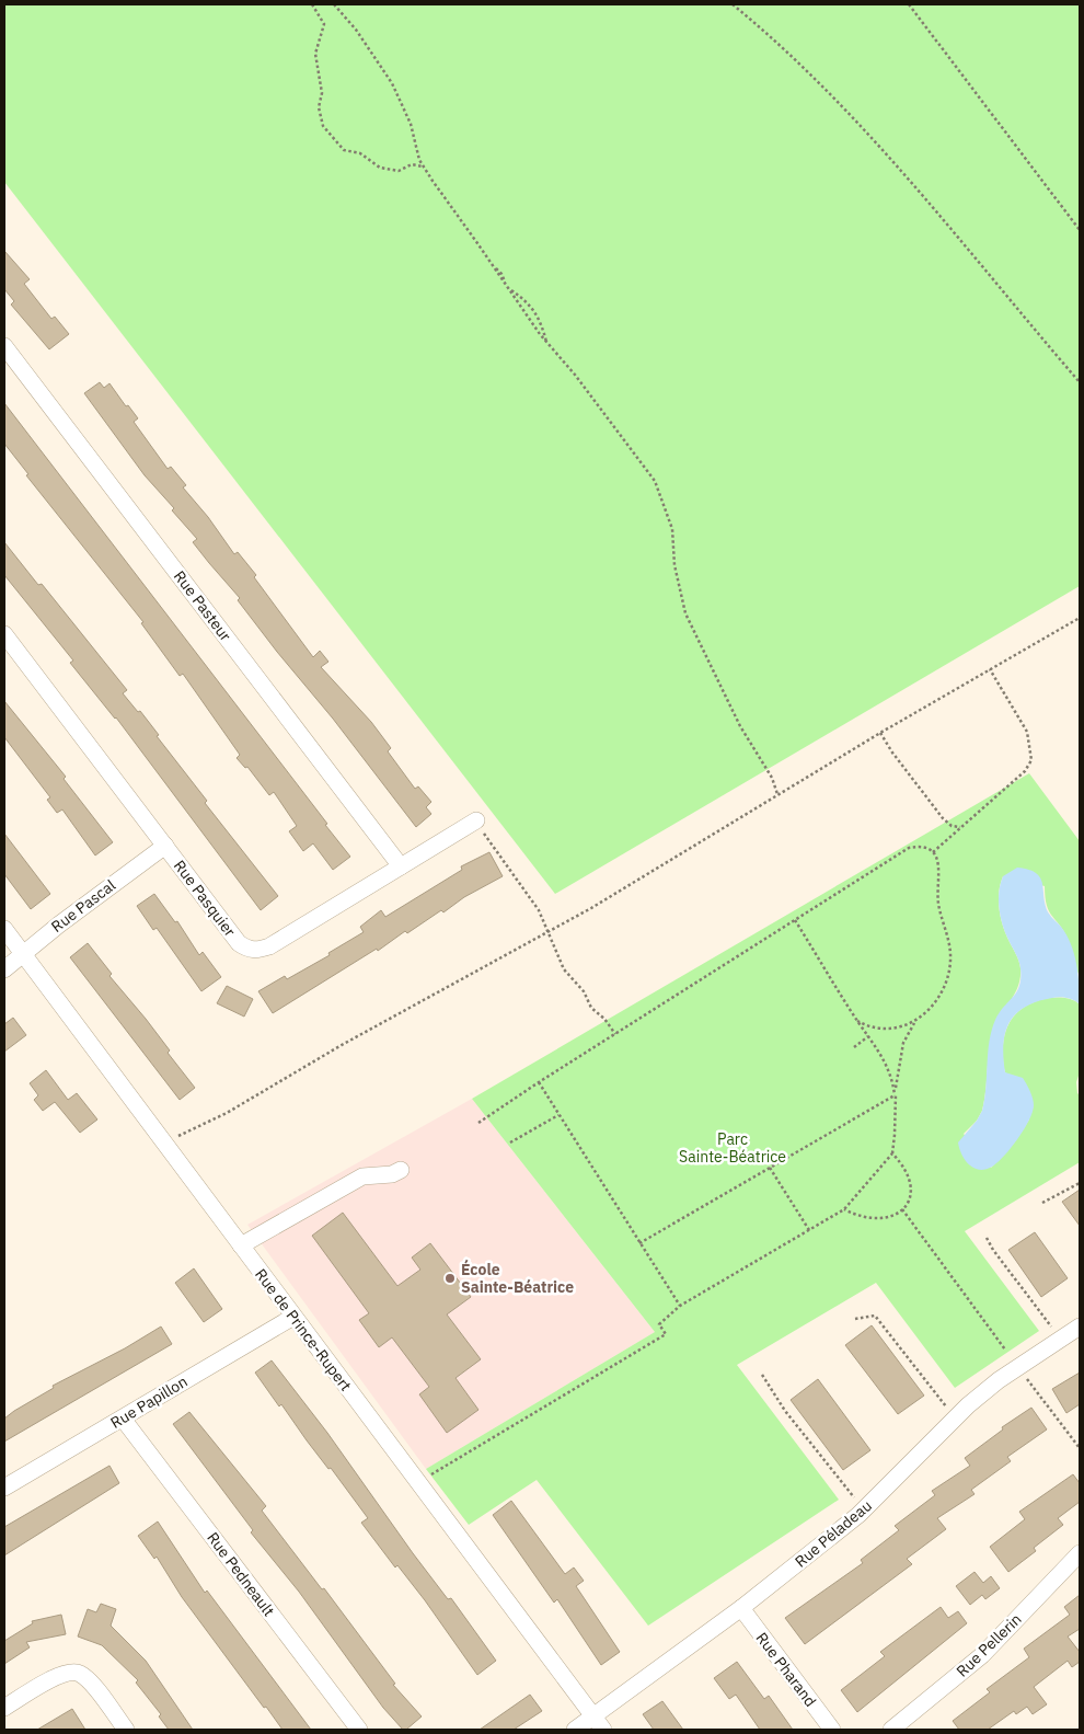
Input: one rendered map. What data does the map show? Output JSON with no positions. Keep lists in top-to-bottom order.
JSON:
{
  "streets": {
    "street": [
      "Rue Pasteur",
      "Rue Pasquier",
      "Rue Pascal",
      "Rue de Prince-Rupert",
      "Rue Papillon",
      "Rue Péladeau",
      "Rue Pedneault",
      "Rue Pellerin",
      "Rue Pharand"
    ]
  },
  "crossings": [
    ["Rue Pasteur", "Rue Pasquier"],
    ["Rue Pasquier", "Rue Pascal"],
    ["Rue Pascal", "Rue de Prince-Rupert"],
    ["Rue de Prince-Rupert", "Rue Papillon"],
    ["Rue de Prince-Rupert", "Rue Péladeau"],
    ["Rue Papillon", "Rue Pedneault"],
    ["Rue Péladeau", "Rue Pharand"]
  ],
  "parks": ["Parc Sainte-Béatrice"],
  "places": ["École Sainte-Béatrice"]
}
